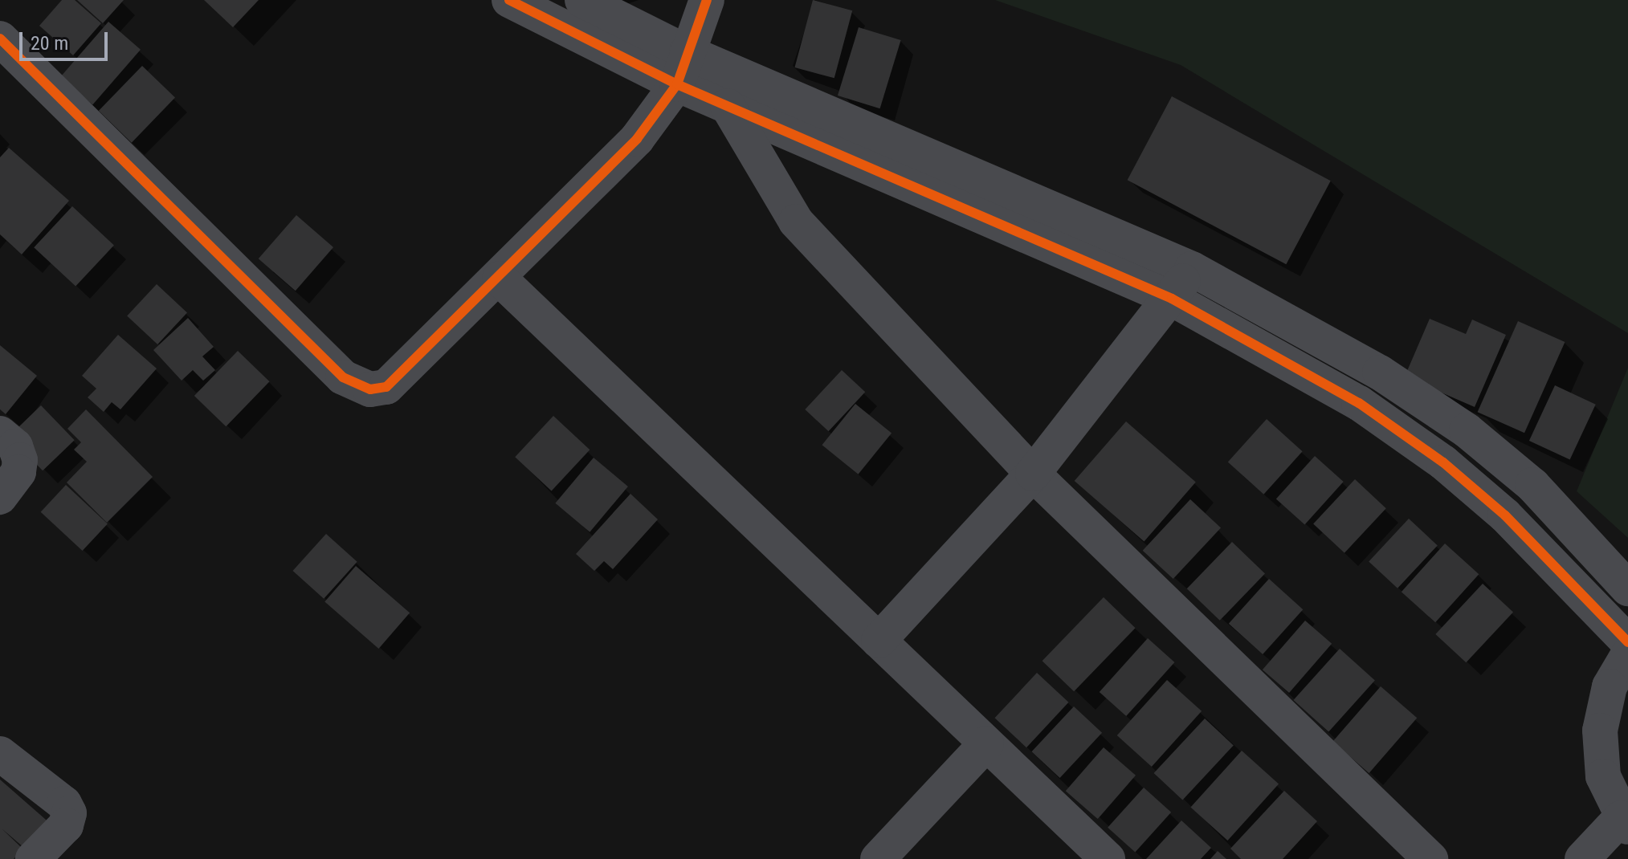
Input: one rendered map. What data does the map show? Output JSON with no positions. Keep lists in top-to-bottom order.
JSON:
{
  "scale_bar": "20 m"
}
